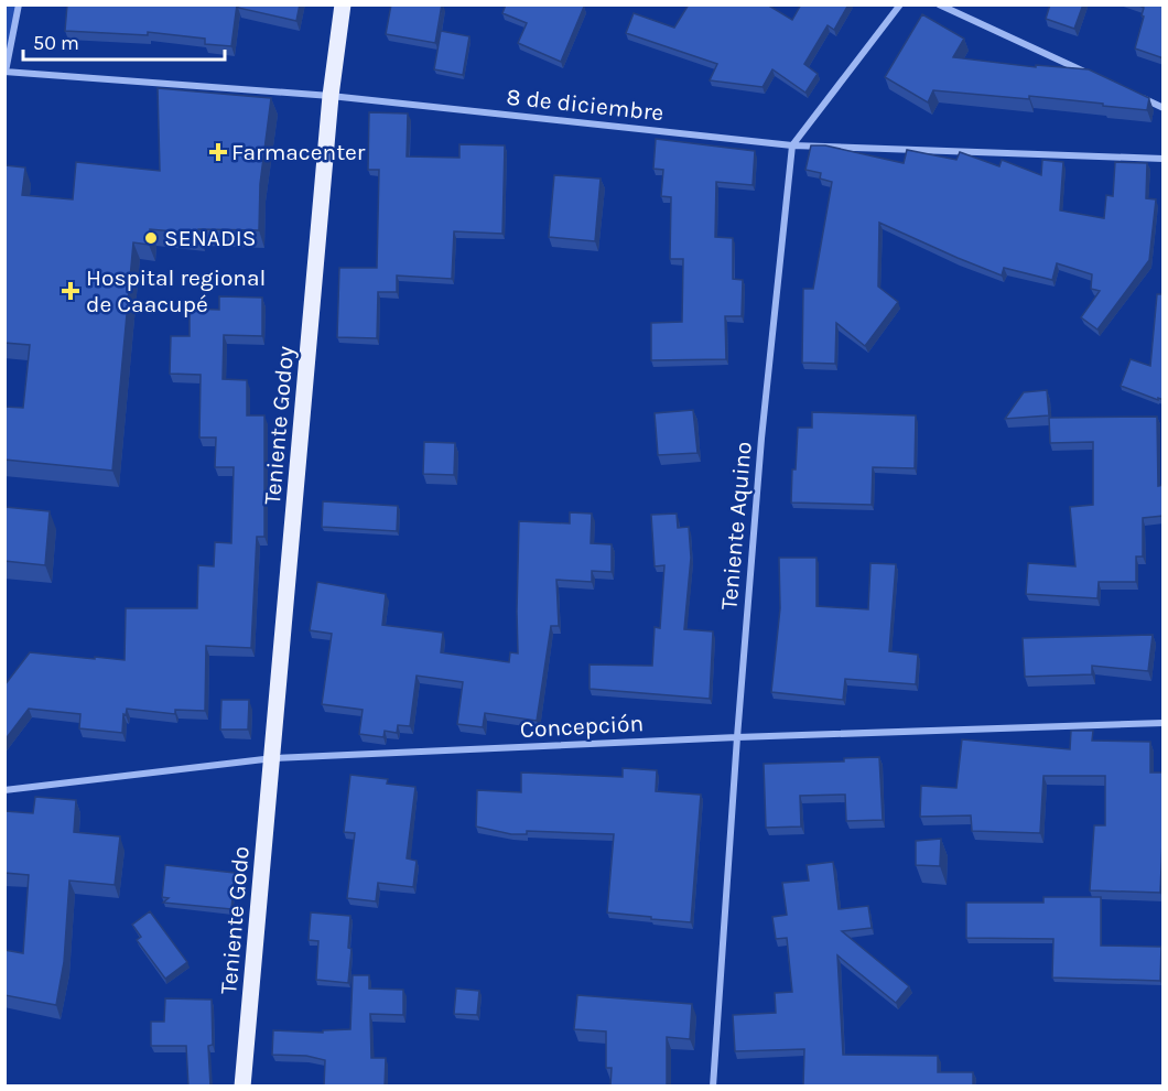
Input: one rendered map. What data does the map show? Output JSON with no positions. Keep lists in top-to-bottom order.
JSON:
{
  "streets": {
    "main road": ["Teniente Godoy", "Teniente Godo"],
    "street": ["8 de diciembre", "Teniente Aquino", "Concepción"]
  },
  "crossings": [
    ["8 de diciembre", "Teniente Godoy"],
    ["8 de diciembre", "Teniente Aquino"],
    ["Teniente Godoy", "Concepción"],
    ["Teniente Godoy", "Teniente Godo"],
    ["Teniente Aquino", "Concepción"],
    ["Concepción", "Teniente Godo"]
  ],
  "places": {
    "health": ["Farmacenter", "Hospital regional de Caacupé"],
    "other": ["SENADIS"]
  },
  "scale_bar": "50 m"
}
